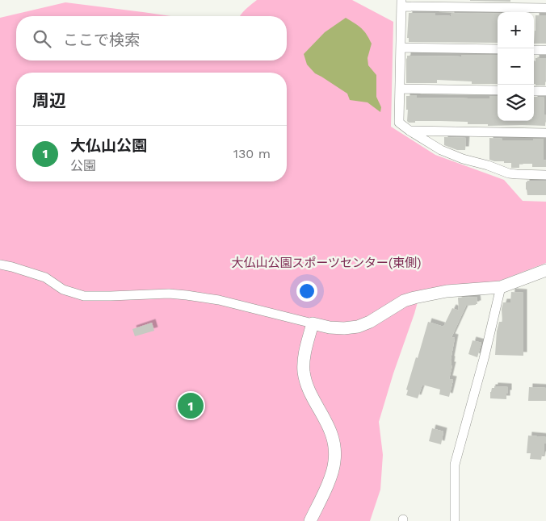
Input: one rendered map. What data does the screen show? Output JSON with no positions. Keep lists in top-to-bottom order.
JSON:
{
  "parks": ["大仏山公園スポーツセンター(東側)"],
  "page": {
    "map_buttons": ["+", "−"],
    "search": "ここで検索",
    "heading": "周辺",
    "list": [
      {
        "mark": "1",
        "name": "大仏山公園",
        "note": "公園",
        "value": "130 m"
      }
    ],
    "pins": "1"
  }
}
